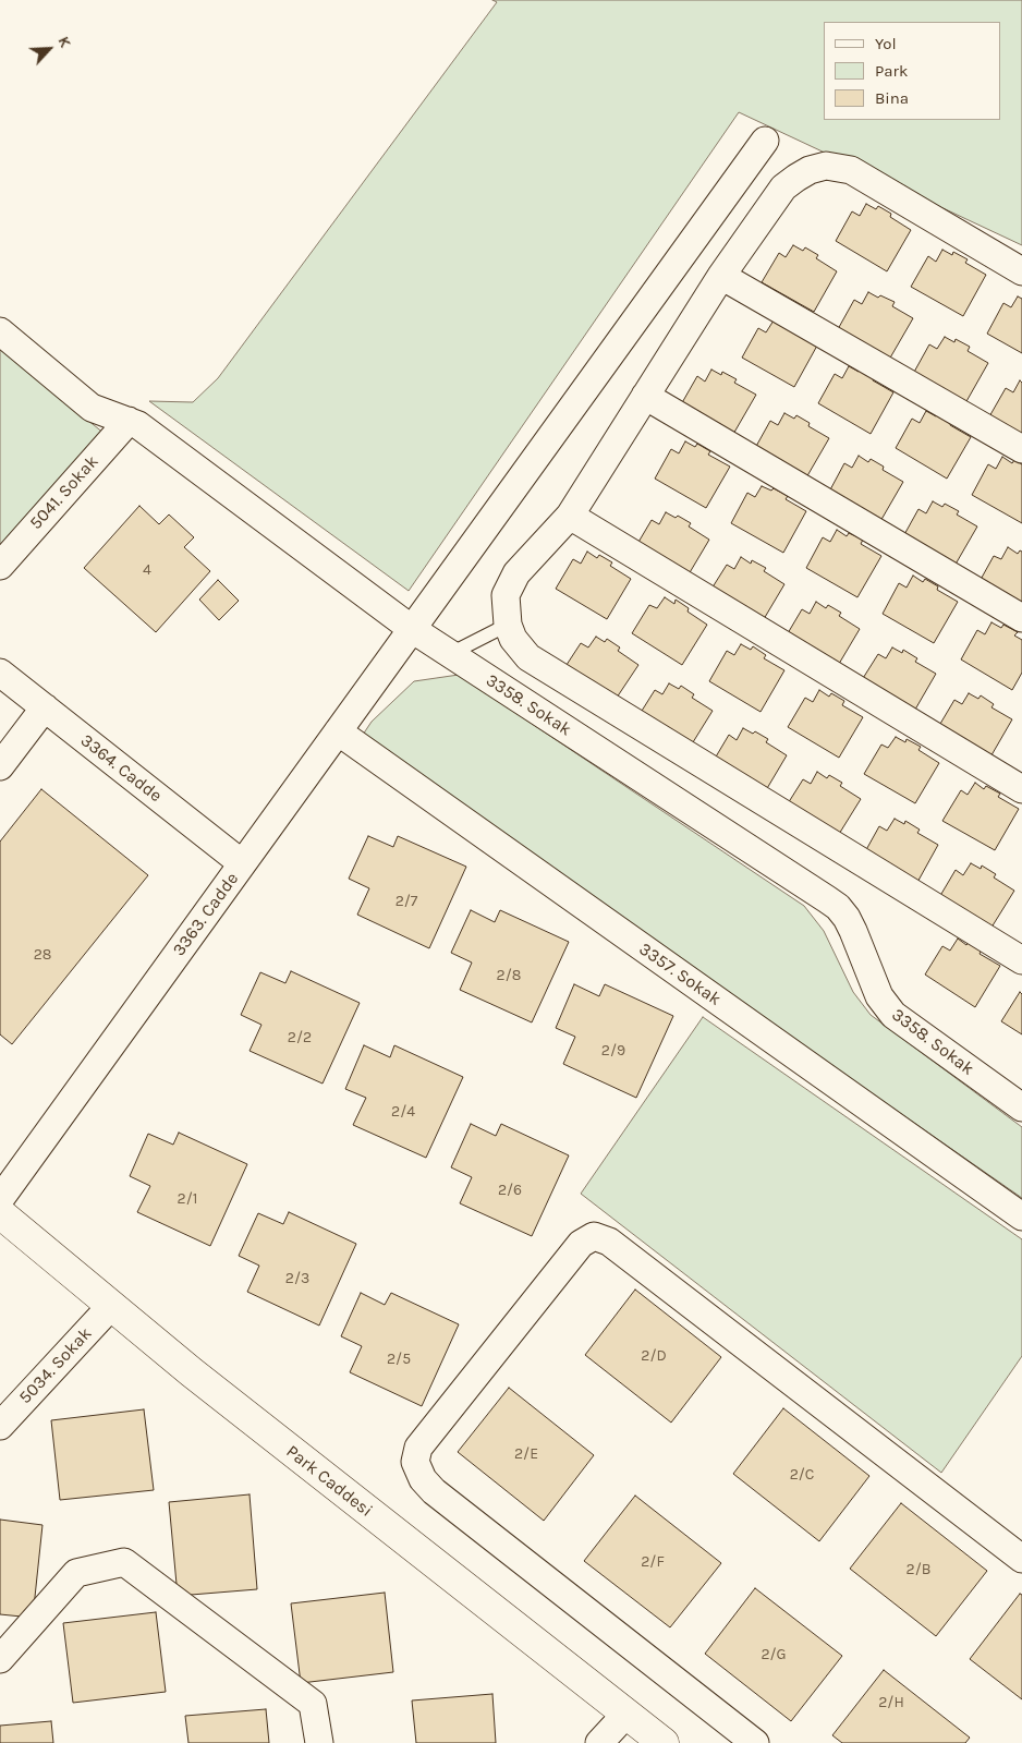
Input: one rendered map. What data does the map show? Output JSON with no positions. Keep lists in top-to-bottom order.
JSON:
{
  "streets": {
    "street": [
      "5041. Sokak",
      "3358. Sokak",
      "3364. Cadde",
      "3363. Cadde",
      "3357. Sokak",
      "5034. Sokak",
      "Park Caddesi"
    ]
  },
  "crossings": [
    ["5041. Sokak", "3358. Sokak"],
    ["3358. Sokak", "3363. Cadde"],
    ["3364. Cadde", "3363. Cadde"],
    ["3363. Cadde", "3357. Sokak"],
    ["5034. Sokak", "Park Caddesi"]
  ],
  "house_numbers": [
    "4",
    "2/7",
    "28",
    "2/8",
    "2/2",
    "2/9",
    "2/4",
    "2/6",
    "2/1",
    "2/3",
    "2/D",
    "2/5",
    "2/E",
    "2/C",
    "2/F",
    "2/B",
    "2/G",
    "2/H"
  ],
  "legend": ["Yol", "Park", "Bina"],
  "north": "top right"
}
